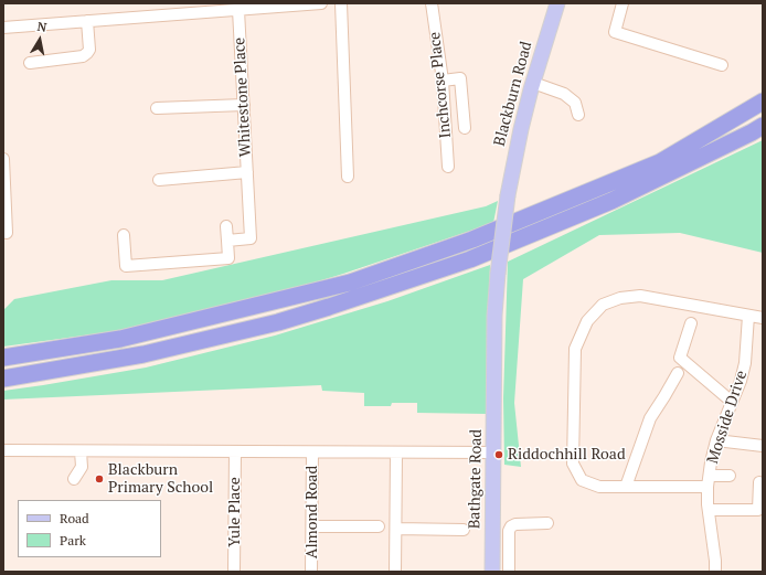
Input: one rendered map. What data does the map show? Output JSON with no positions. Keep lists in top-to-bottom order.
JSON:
{
  "streets": {
    "main road": ["Blackburn Road", "Bathgate Road"],
    "street": [
      "Inchcorse Place",
      "Whitestone Place",
      "Mosside Drive",
      "Yule Place",
      "Almond Road"
    ]
  },
  "crossings": [
    ["Blackburn Road", "Bathgate Road"]
  ],
  "places": ["Riddochhill Road", "Blackburn Primary School"],
  "legend": ["Road", "Park"],
  "north": "top"
}
